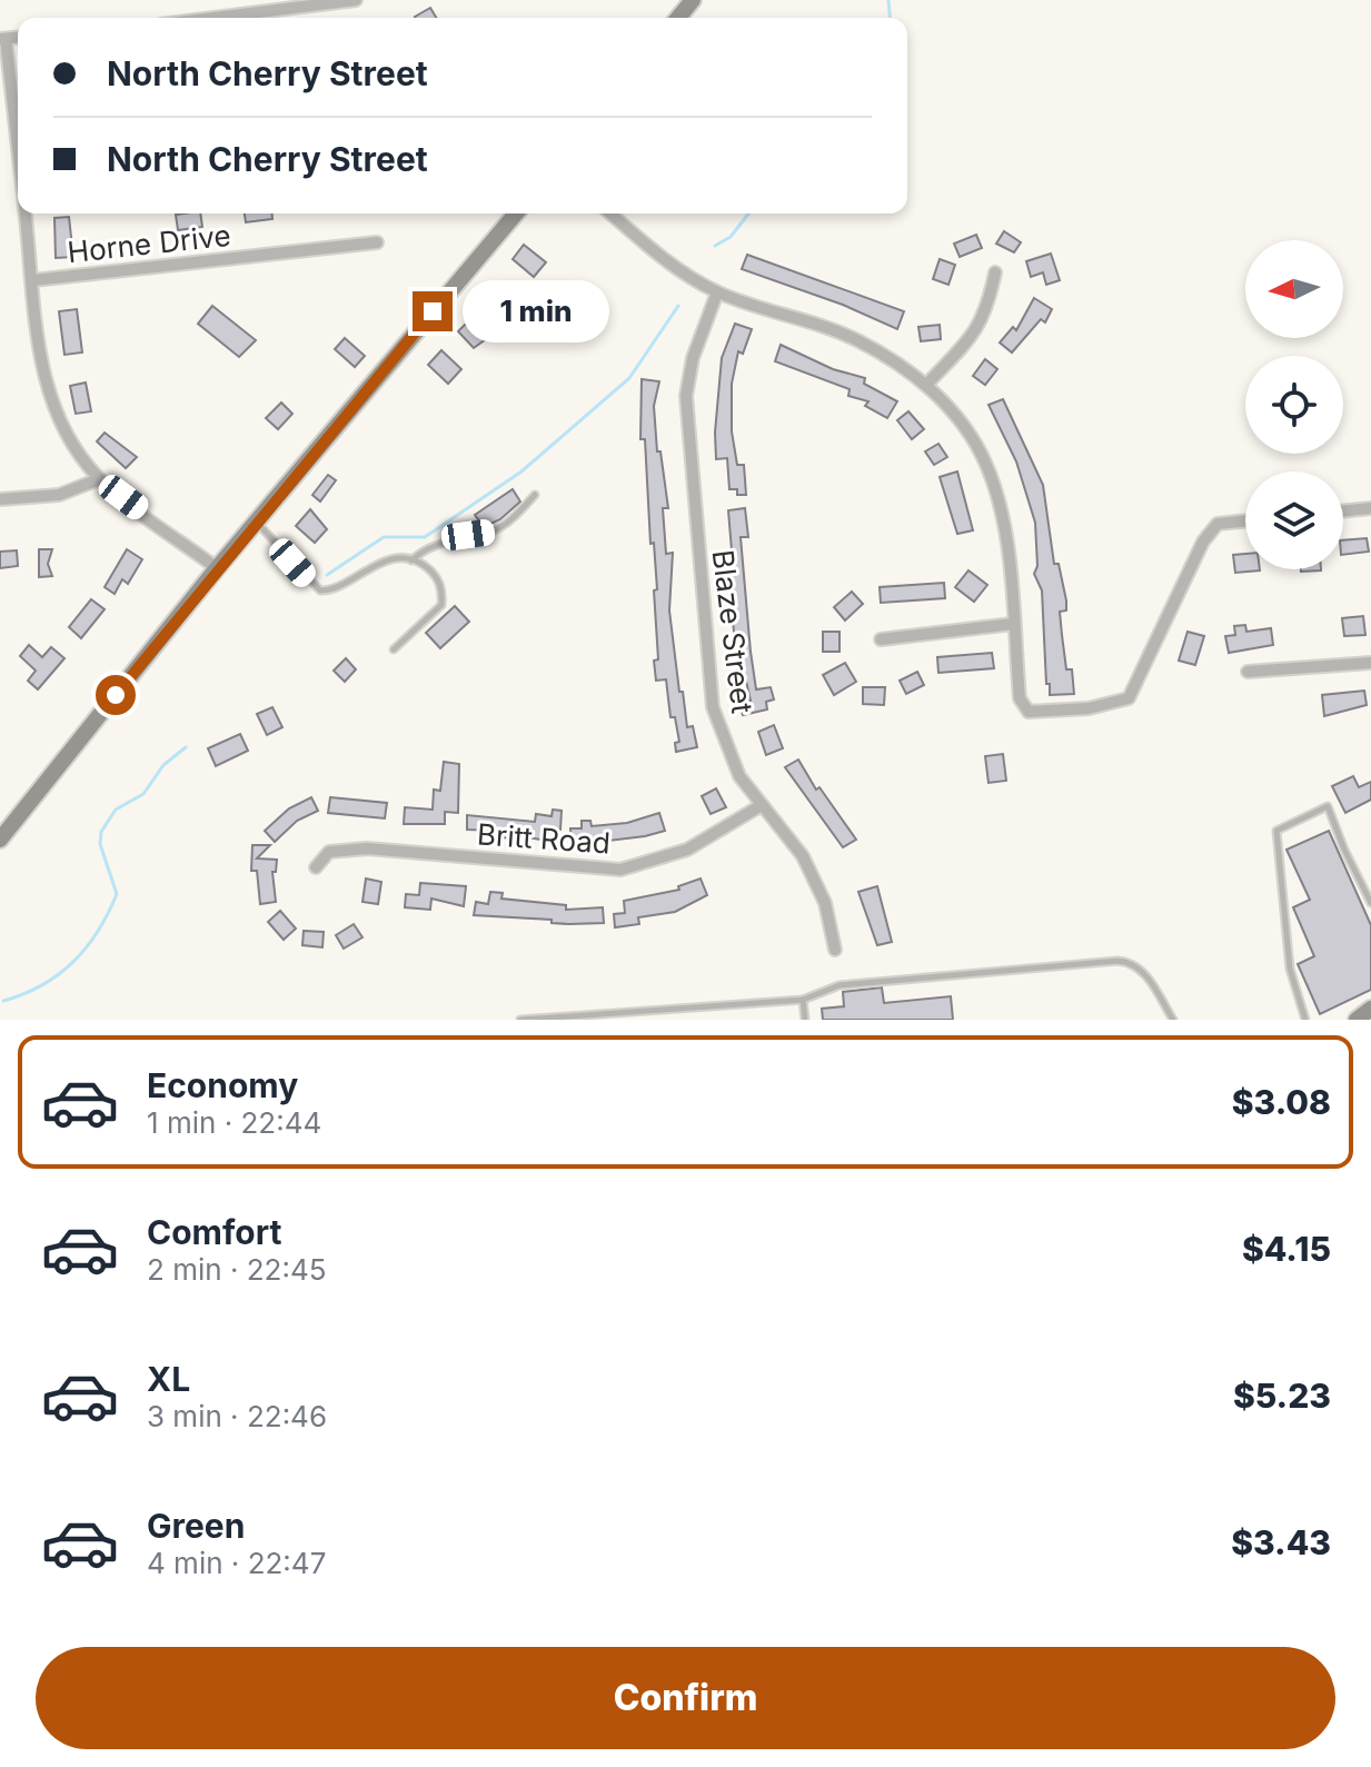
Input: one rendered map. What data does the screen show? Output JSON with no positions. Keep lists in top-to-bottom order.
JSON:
{
  "streets": {
    "street": ["Horne Drive", "Blaze Street", "Britt Road"]
  },
  "crossings": [
    ["Blaze Street", "Britt Road"]
  ],
  "north": "left",
  "page": {
    "banner": ["North Cherry Street", "North Cherry Street"],
    "bubble": "1 min",
    "list": [
      {
        "name": "Economy",
        "note": "1 min · 22:44",
        "value": "$3.08"
      },
      {
        "name": "Comfort",
        "note": "2 min · 22:45",
        "value": "$4.15"
      },
      {
        "name": "XL",
        "note": "3 min · 22:46",
        "value": "$5.23"
      },
      {
        "name": "Green",
        "note": "4 min · 22:47",
        "value": "$3.43"
      }
    ],
    "buttons": "Confirm"
  }
}
